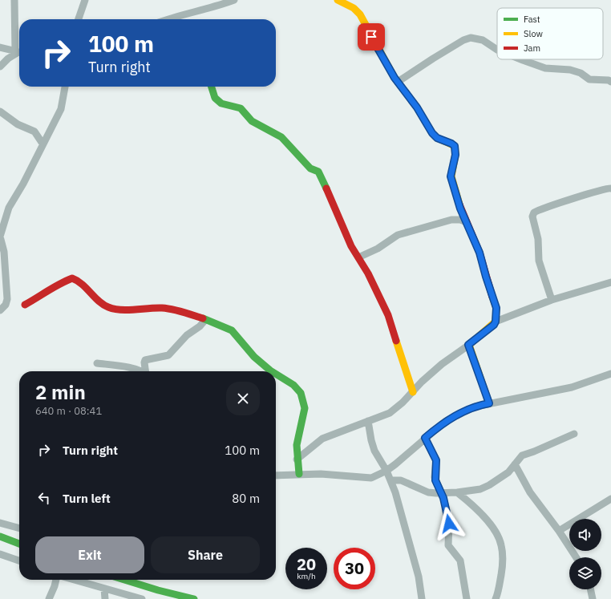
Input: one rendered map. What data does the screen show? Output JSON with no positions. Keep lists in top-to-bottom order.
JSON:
{
  "legend": ["Fast", "Slow", "Jam"],
  "page": {
    "turn": ["100 m", "Turn right"],
    "heading": ["2 min", "640 m · 08:41"],
    "list": [
      {
        "name": "Turn right",
        "value": "100 m"
      },
      {
        "name": "Turn left",
        "value": "80 m"
      }
    ],
    "buttons": ["Exit", "Share"],
    "speed": "20 km/h",
    "limit": "30"
  }
}
